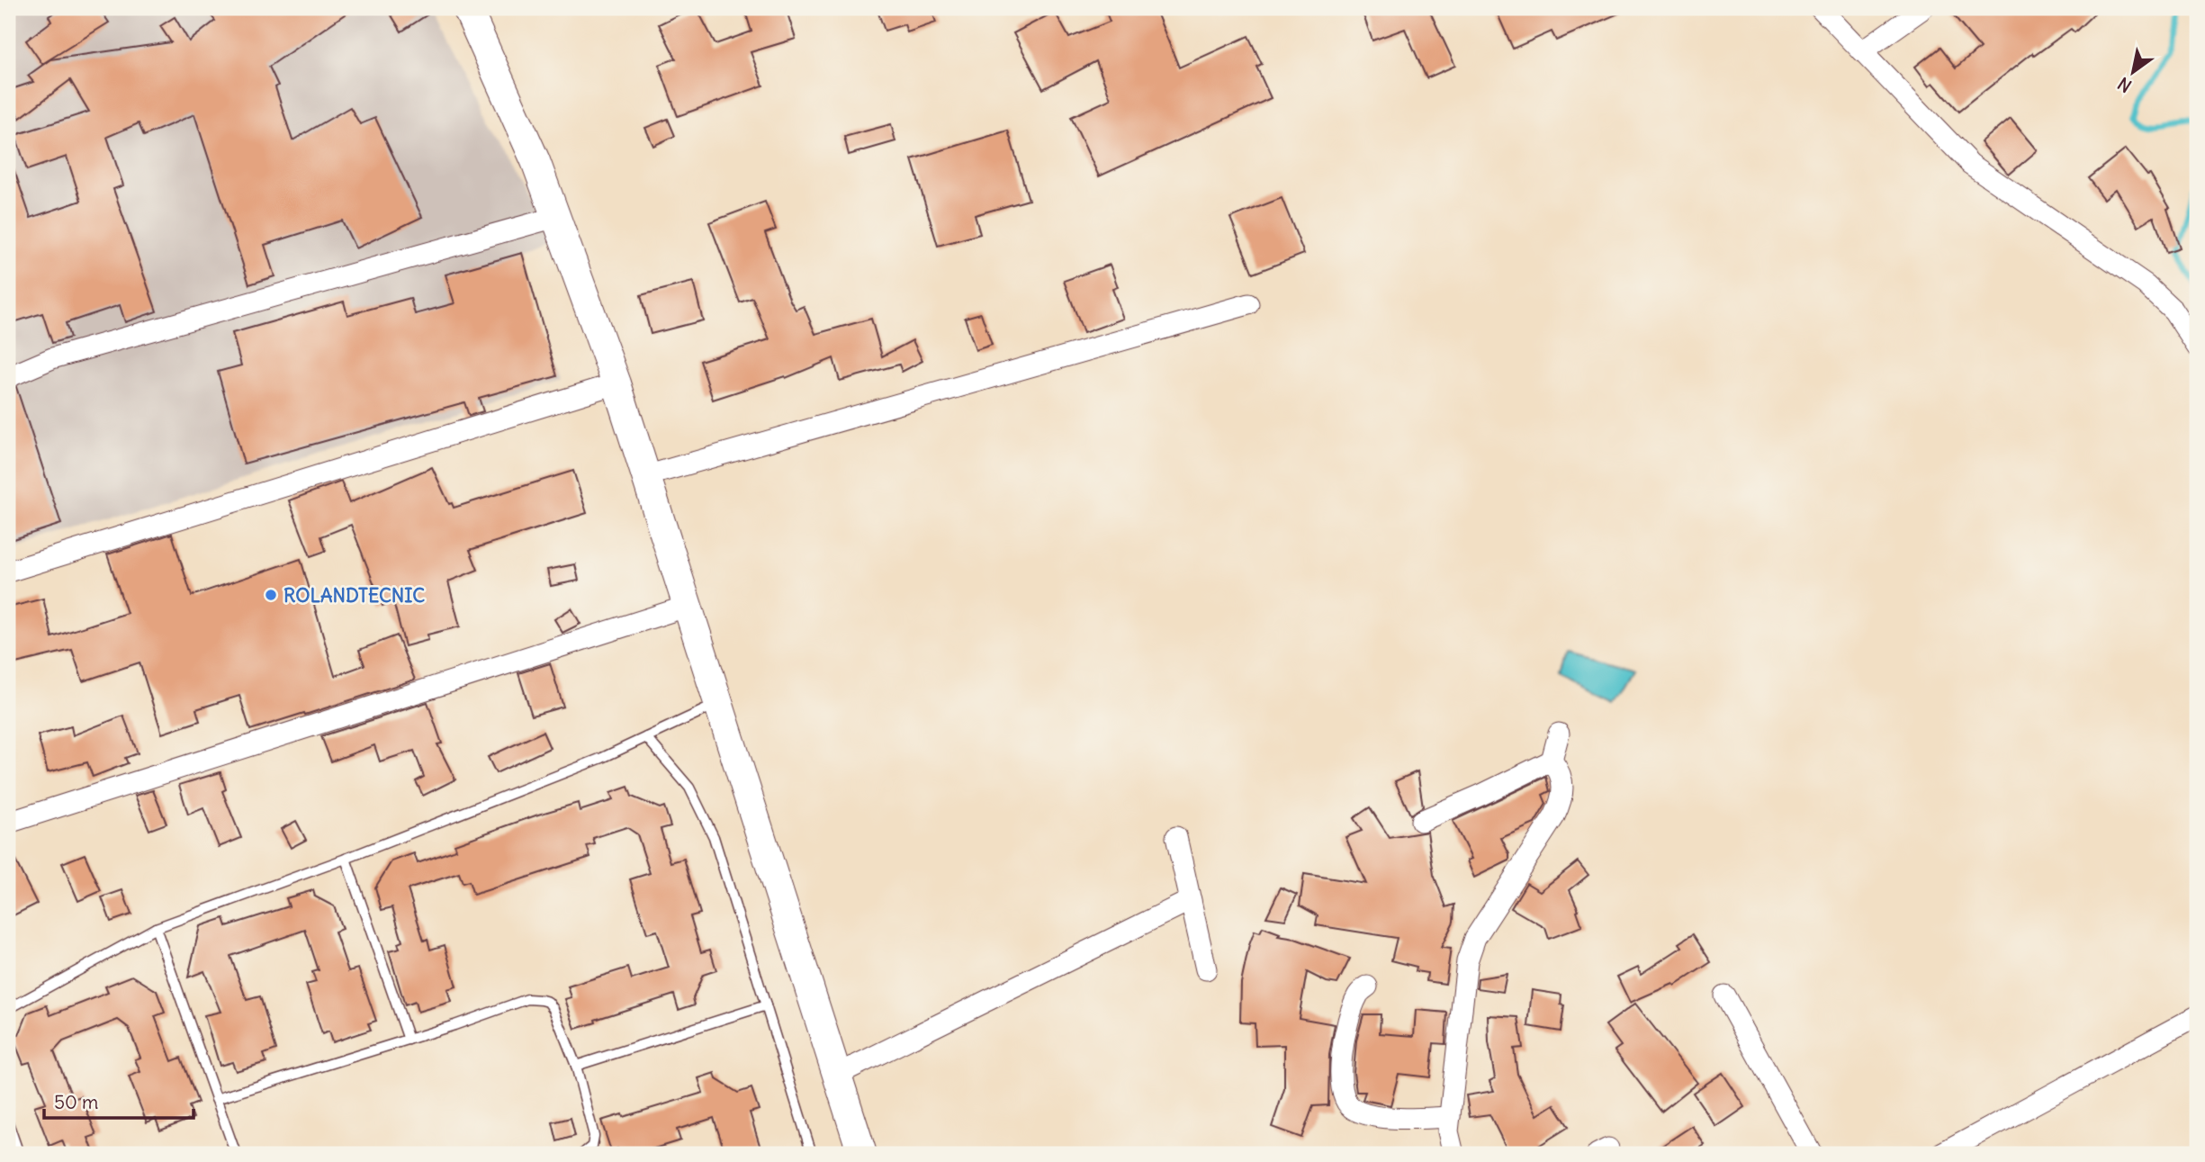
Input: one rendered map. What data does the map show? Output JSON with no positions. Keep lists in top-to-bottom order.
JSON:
{
  "places": ["ROLANDTECNIC"],
  "scale_bar": "50 m",
  "north": "bottom left"
}
